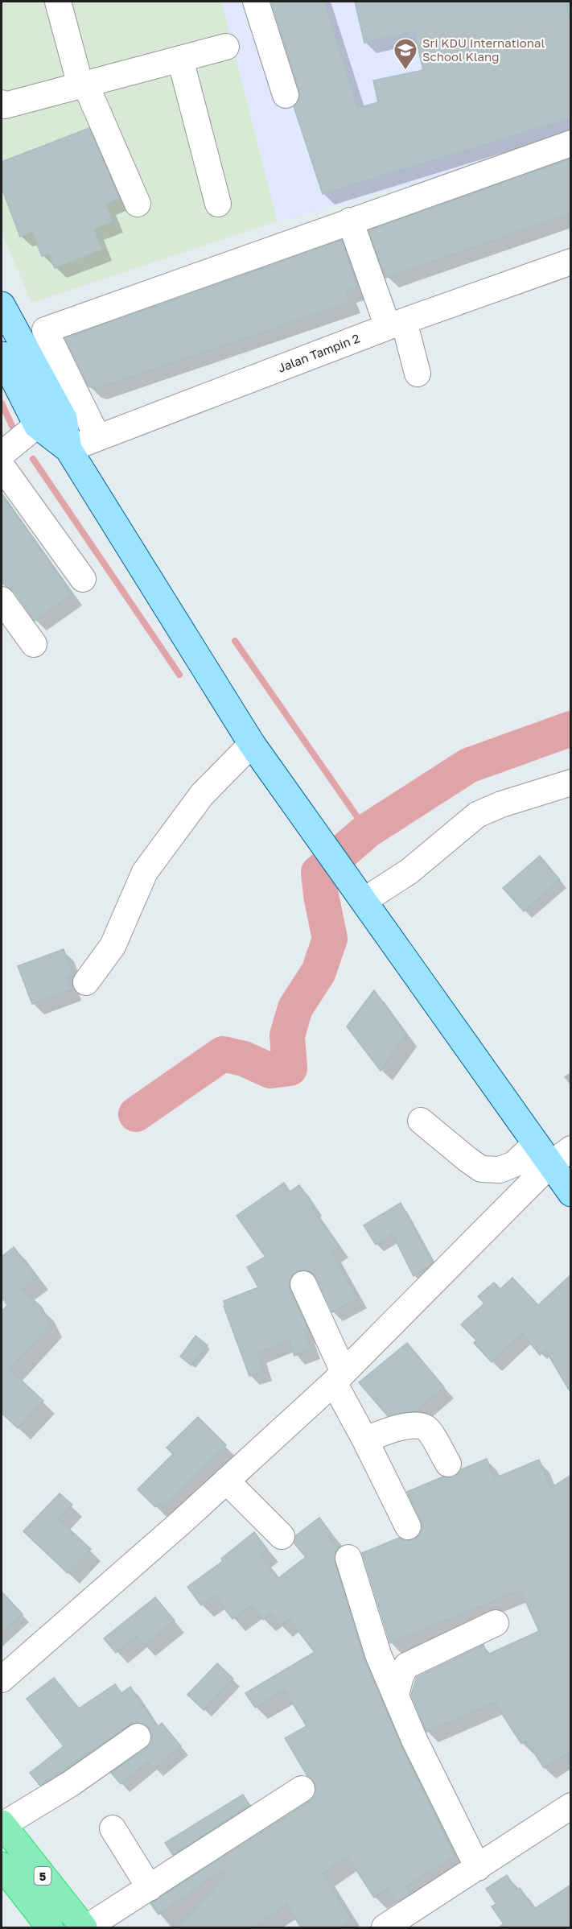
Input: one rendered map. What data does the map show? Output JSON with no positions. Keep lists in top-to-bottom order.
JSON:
{
  "streets": {
    "highway": ["5"],
    "street": ["Jalan Tampin 2"]
  },
  "places": {
    "school or university": ["Sri KDU International School Klang"]
  }
}
